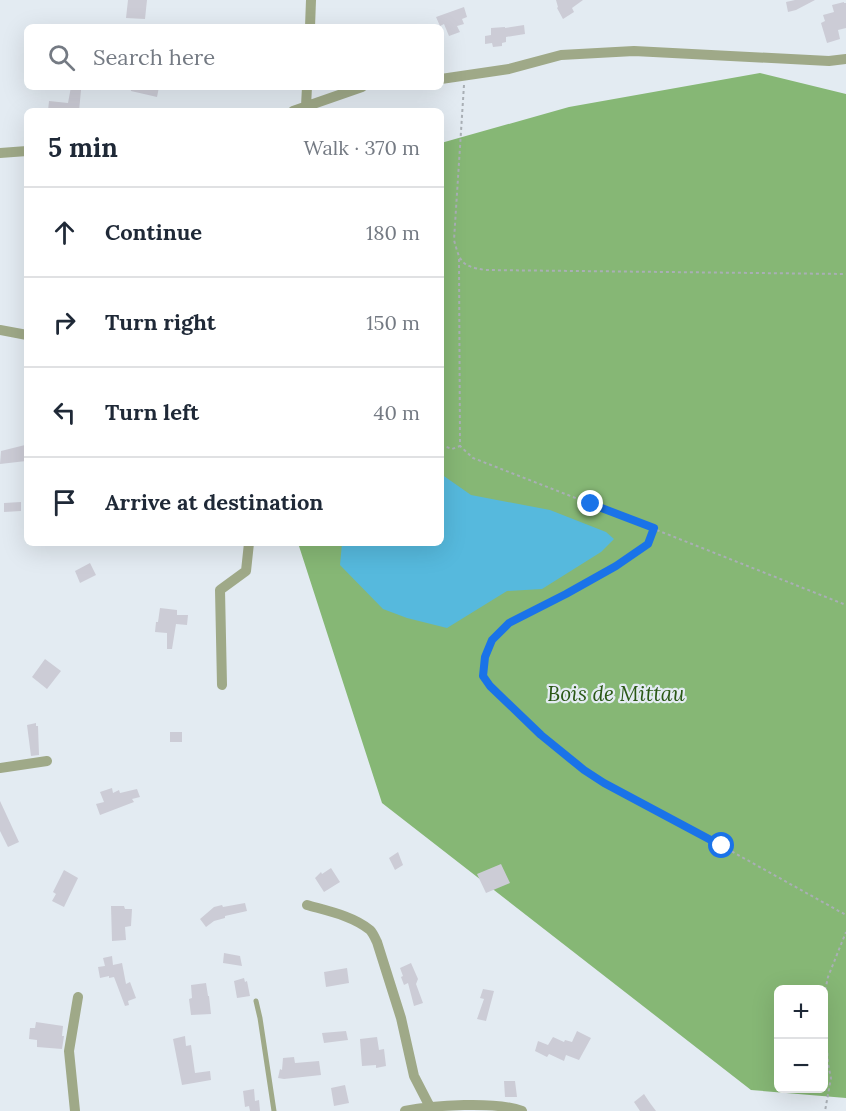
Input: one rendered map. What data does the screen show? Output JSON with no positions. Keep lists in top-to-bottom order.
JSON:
{
  "parks": ["Bois de Mittau"],
  "page": {
    "search": "Search here",
    "heading": ["5 min", "Walk · 370 m"],
    "list": [
      ["Continue", "180 m"],
      ["Turn right", "150 m"],
      ["Turn left", "40 m"],
      "Arrive at destination"
    ],
    "map_buttons": ["+", "−"]
  }
}
